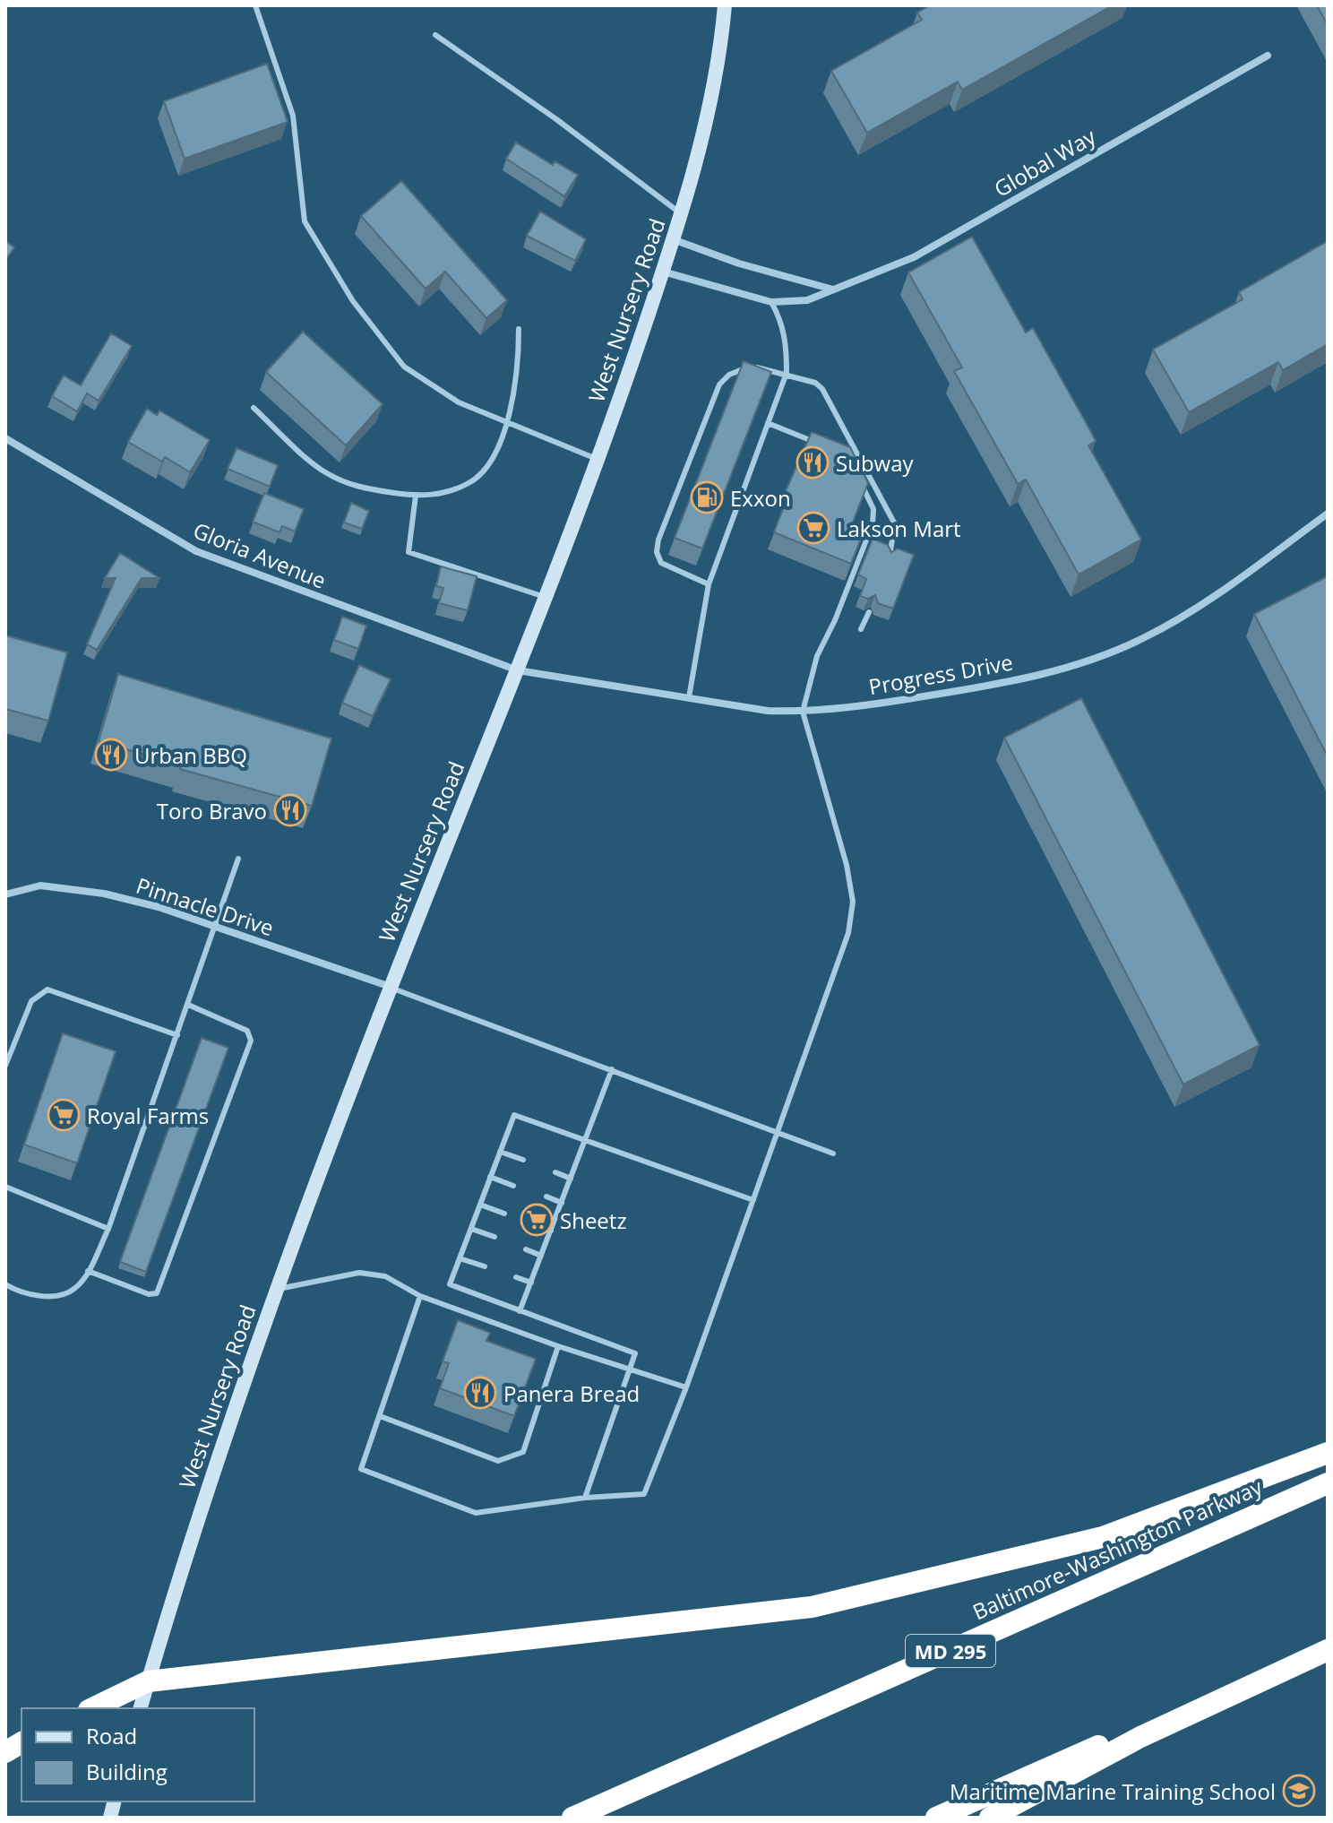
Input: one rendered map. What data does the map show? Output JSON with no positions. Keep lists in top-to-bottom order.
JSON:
{
  "streets": {
    "highway": ["Baltimore-Washington Parkway", "MD 295"],
    "main road": ["West Nursery Road"],
    "street": [
      "Global Way",
      "Gloria Avenue",
      "Progress Drive",
      "Pinnacle Drive"
    ]
  },
  "crossings": [
    ["Global Way", "West Nursery Road"],
    ["West Nursery Road", "Gloria Avenue"],
    ["West Nursery Road", "Progress Drive"],
    ["West Nursery Road", "Pinnacle Drive"],
    ["Gloria Avenue", "Progress Drive"]
  ],
  "places": {
    "restaurant": [
      "Subway",
      "Urban BBQ",
      "Toro Bravo",
      "Panera Bread"
    ],
    "fuel station": ["Exxon"],
    "supermarket": ["Lakson Mart", "Royal Farms", "Sheetz"],
    "school or university": ["Maritime Marine Training School"]
  },
  "legend": ["Road", "Building"]
}
